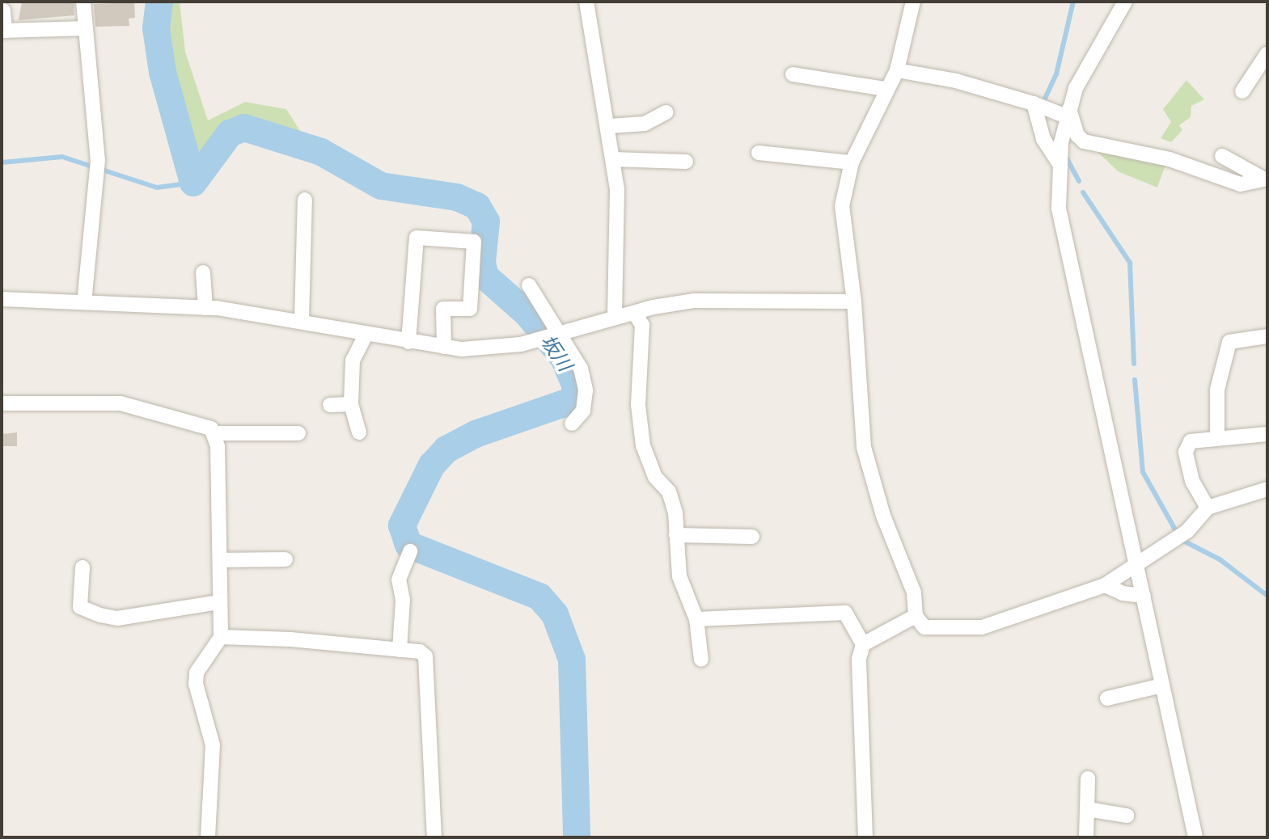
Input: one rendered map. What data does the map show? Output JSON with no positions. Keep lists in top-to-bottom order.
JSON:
{
  "water": ["坂川"]
}
